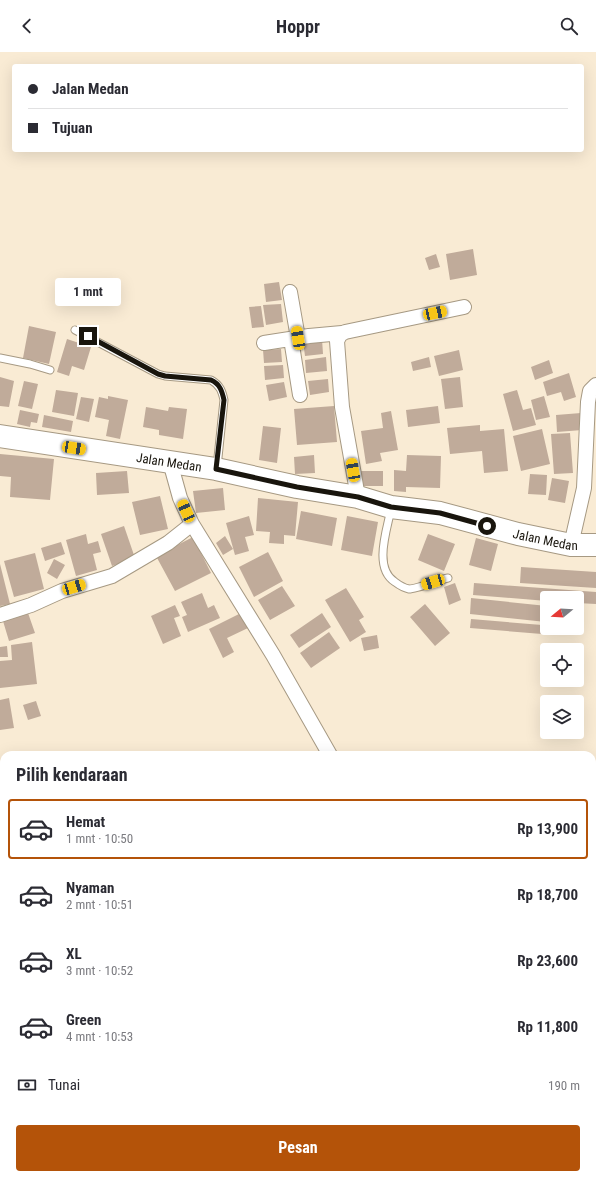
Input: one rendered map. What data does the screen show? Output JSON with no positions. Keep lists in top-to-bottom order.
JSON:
{
  "streets": {
    "highway": ["Jalan Medan"]
  },
  "north": "left",
  "page": {
    "header": "Hoppr",
    "banner": ["Jalan Medan", "Tujuan"],
    "bubble": "1 mnt",
    "heading": "Pilih kendaraan",
    "list": [
      {
        "name": "Hemat",
        "note": "1 mnt · 10:50",
        "value": "Rp 13,900"
      },
      {
        "name": "Nyaman",
        "note": "2 mnt · 10:51",
        "value": "Rp 18,700"
      },
      {
        "name": "XL",
        "note": "3 mnt · 10:52",
        "value": "Rp 23,600"
      },
      {
        "name": "Green",
        "note": "4 mnt · 10:53",
        "value": "Rp 11,800"
      }
    ],
    "pay": ["Tunai", "190 m"],
    "buttons": "Pesan"
  }
}
